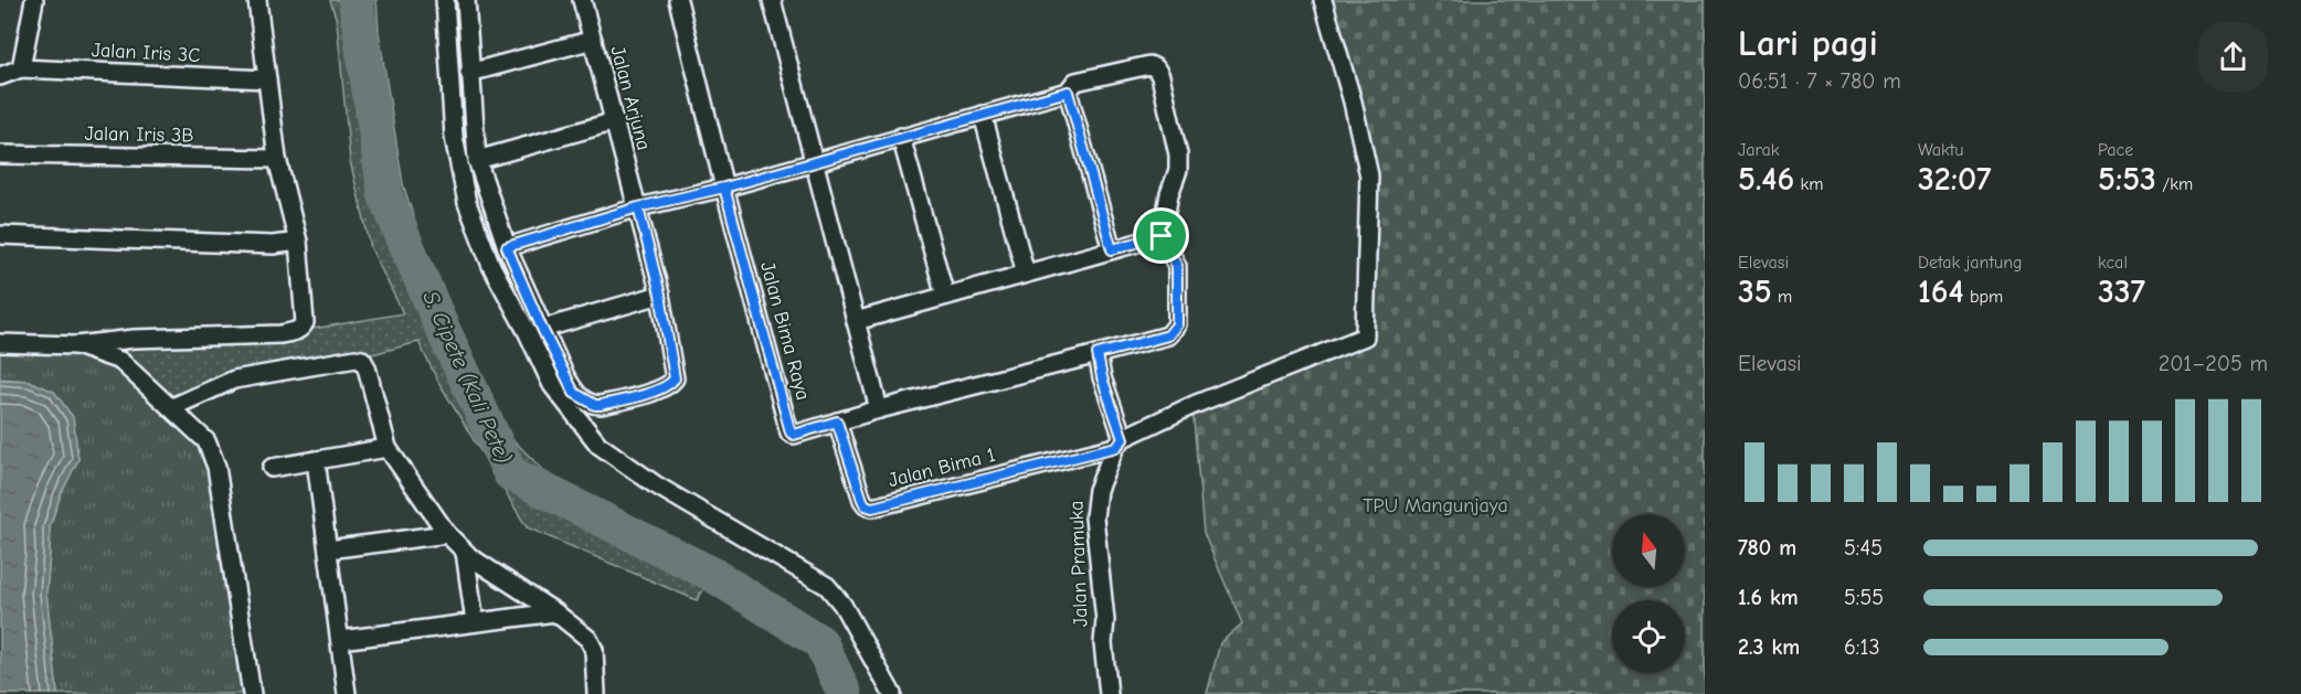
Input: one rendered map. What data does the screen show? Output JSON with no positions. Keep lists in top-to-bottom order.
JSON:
{
  "streets": {
    "street": [
      "Jalan Iris 3C",
      "Jalan Arjuna",
      "Jalan Iris 3B",
      "Jalan Bima Raya",
      "Jalan Bima 1",
      "Jalan Pramuka"
    ]
  },
  "crossings": [
    ["Jalan Bima Raya", "Jalan Bima 1"],
    ["Jalan Bima 1", "Jalan Pramuka"]
  ],
  "water": ["S. Cipete (Kali Pete)"],
  "parks": ["TPU Mangunjaya"],
  "north": "top",
  "page": {
    "heading": ["Lari pagi", "06:51 · 7 × 780 m"],
    "stats": [
      ["Jarak", "5.46 km"],
      ["Waktu", "32:07"],
      ["Pace", "5:53 /km"],
      ["Elevasi", "35 m"],
      ["Detak jantung", "164 bpm"],
      ["kcal", "337"]
    ],
    "chart": ["Elevasi", "201–205 m"],
    "list": [
      {
        "name": "780 m",
        "note": "5:45"
      },
      {
        "name": "1.6 km",
        "note": "5:55"
      },
      {
        "name": "2.3 km",
        "note": "6:13"
      }
    ]
  }
}
